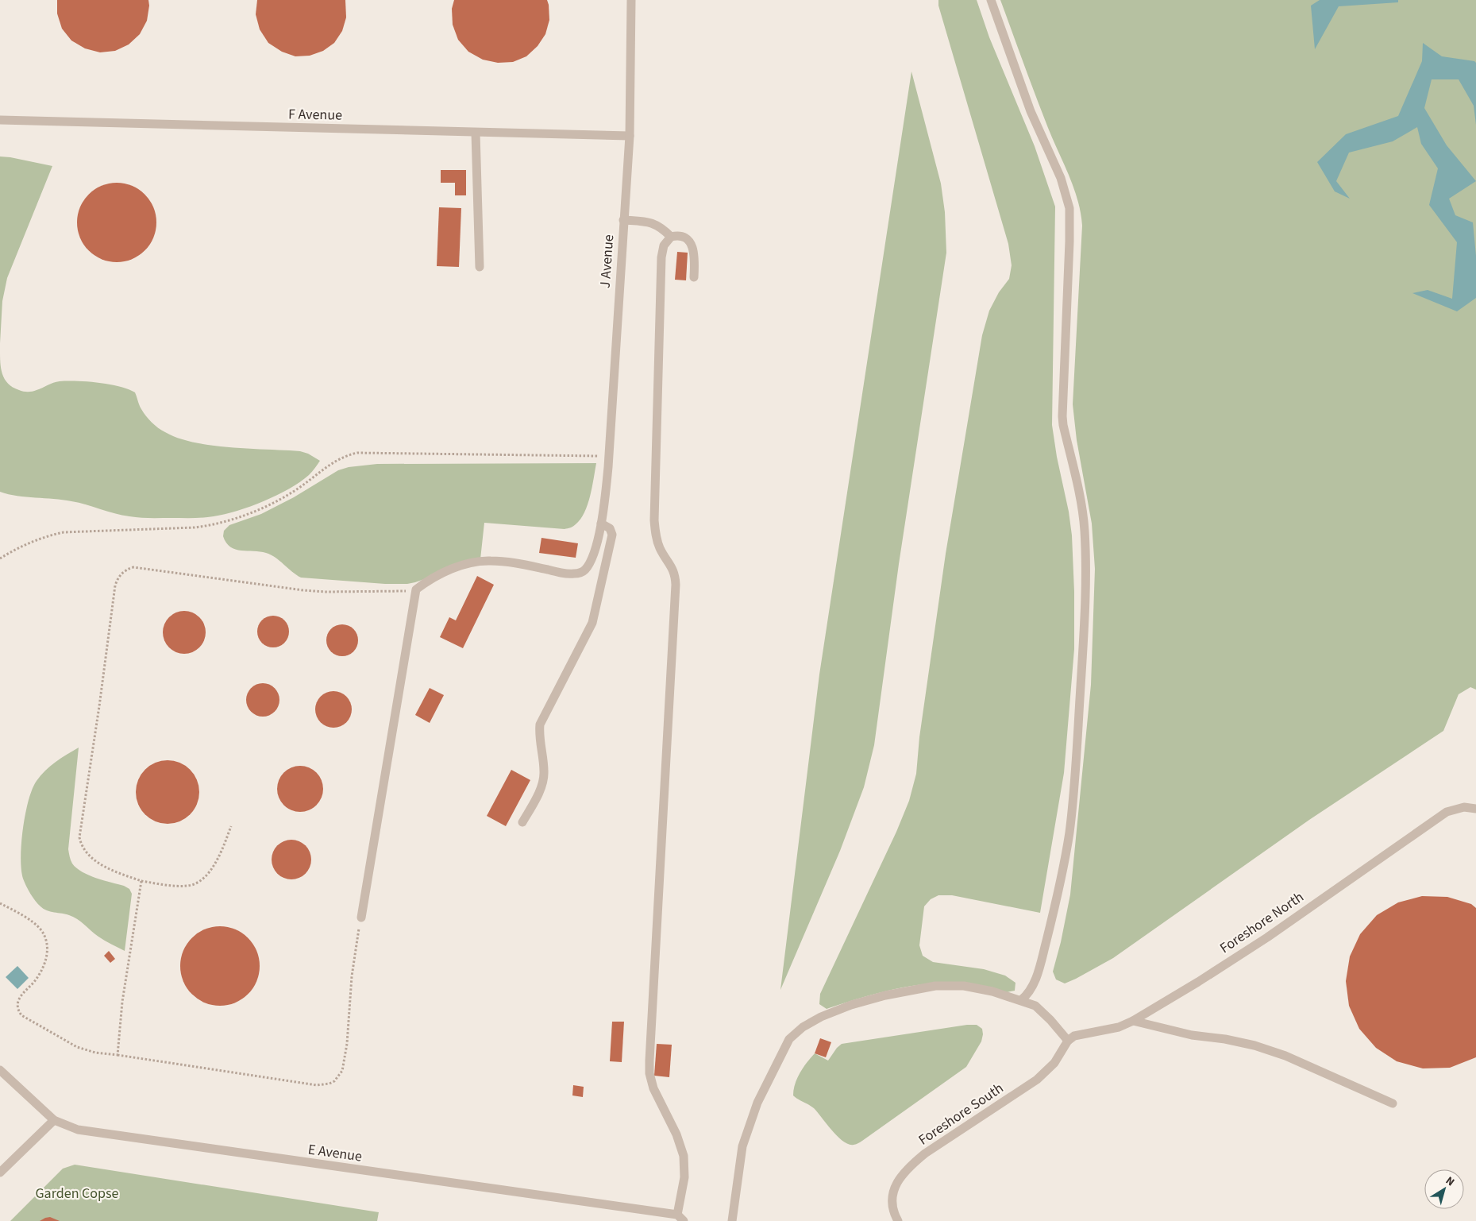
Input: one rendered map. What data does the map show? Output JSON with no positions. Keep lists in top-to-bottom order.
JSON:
{
  "streets": {
    "lane": [
      "F Avenue",
      "J Avenue",
      "Foreshore North",
      "Foreshore South",
      "E Avenue"
    ]
  },
  "crossings": [
    ["F Avenue", "J Avenue"],
    ["Foreshore North", "Foreshore South"]
  ],
  "parks": ["Garden Copse"],
  "north": "top right"
}
